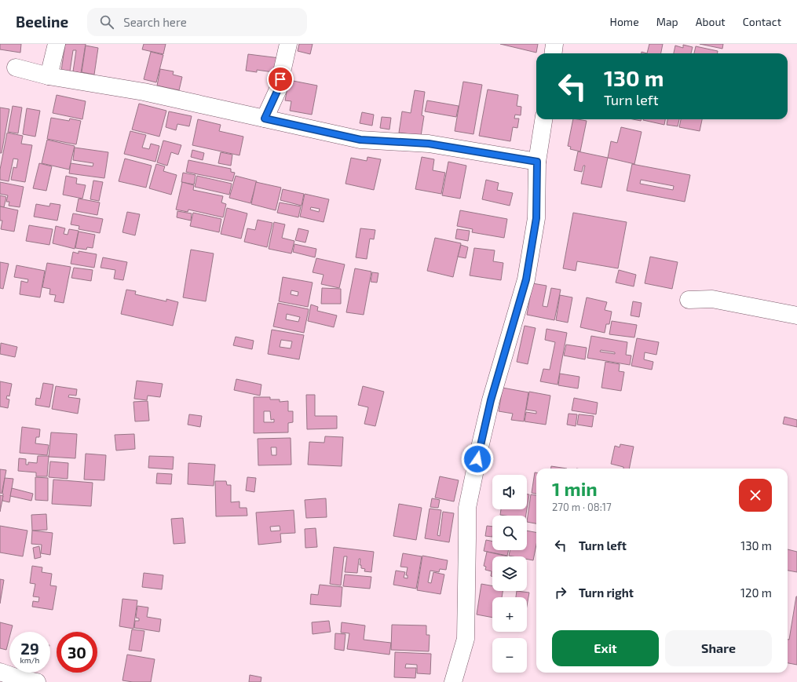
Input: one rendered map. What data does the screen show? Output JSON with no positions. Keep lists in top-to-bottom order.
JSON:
{
  "page": {
    "header": "Beeline",
    "search": "Search here",
    "nav": [
      "Home",
      "Map",
      "About",
      "Contact"
    ],
    "turn": ["130 m", "Turn left"],
    "heading": ["1 min", "270 m · 08:17"],
    "map_buttons": ["+", "−"],
    "list": [
      {
        "name": "Turn left",
        "value": "130 m"
      },
      {
        "name": "Turn right",
        "value": "120 m"
      }
    ],
    "buttons": ["Exit", "Share"],
    "speed": "29 km/h",
    "limit": "30"
  }
}
